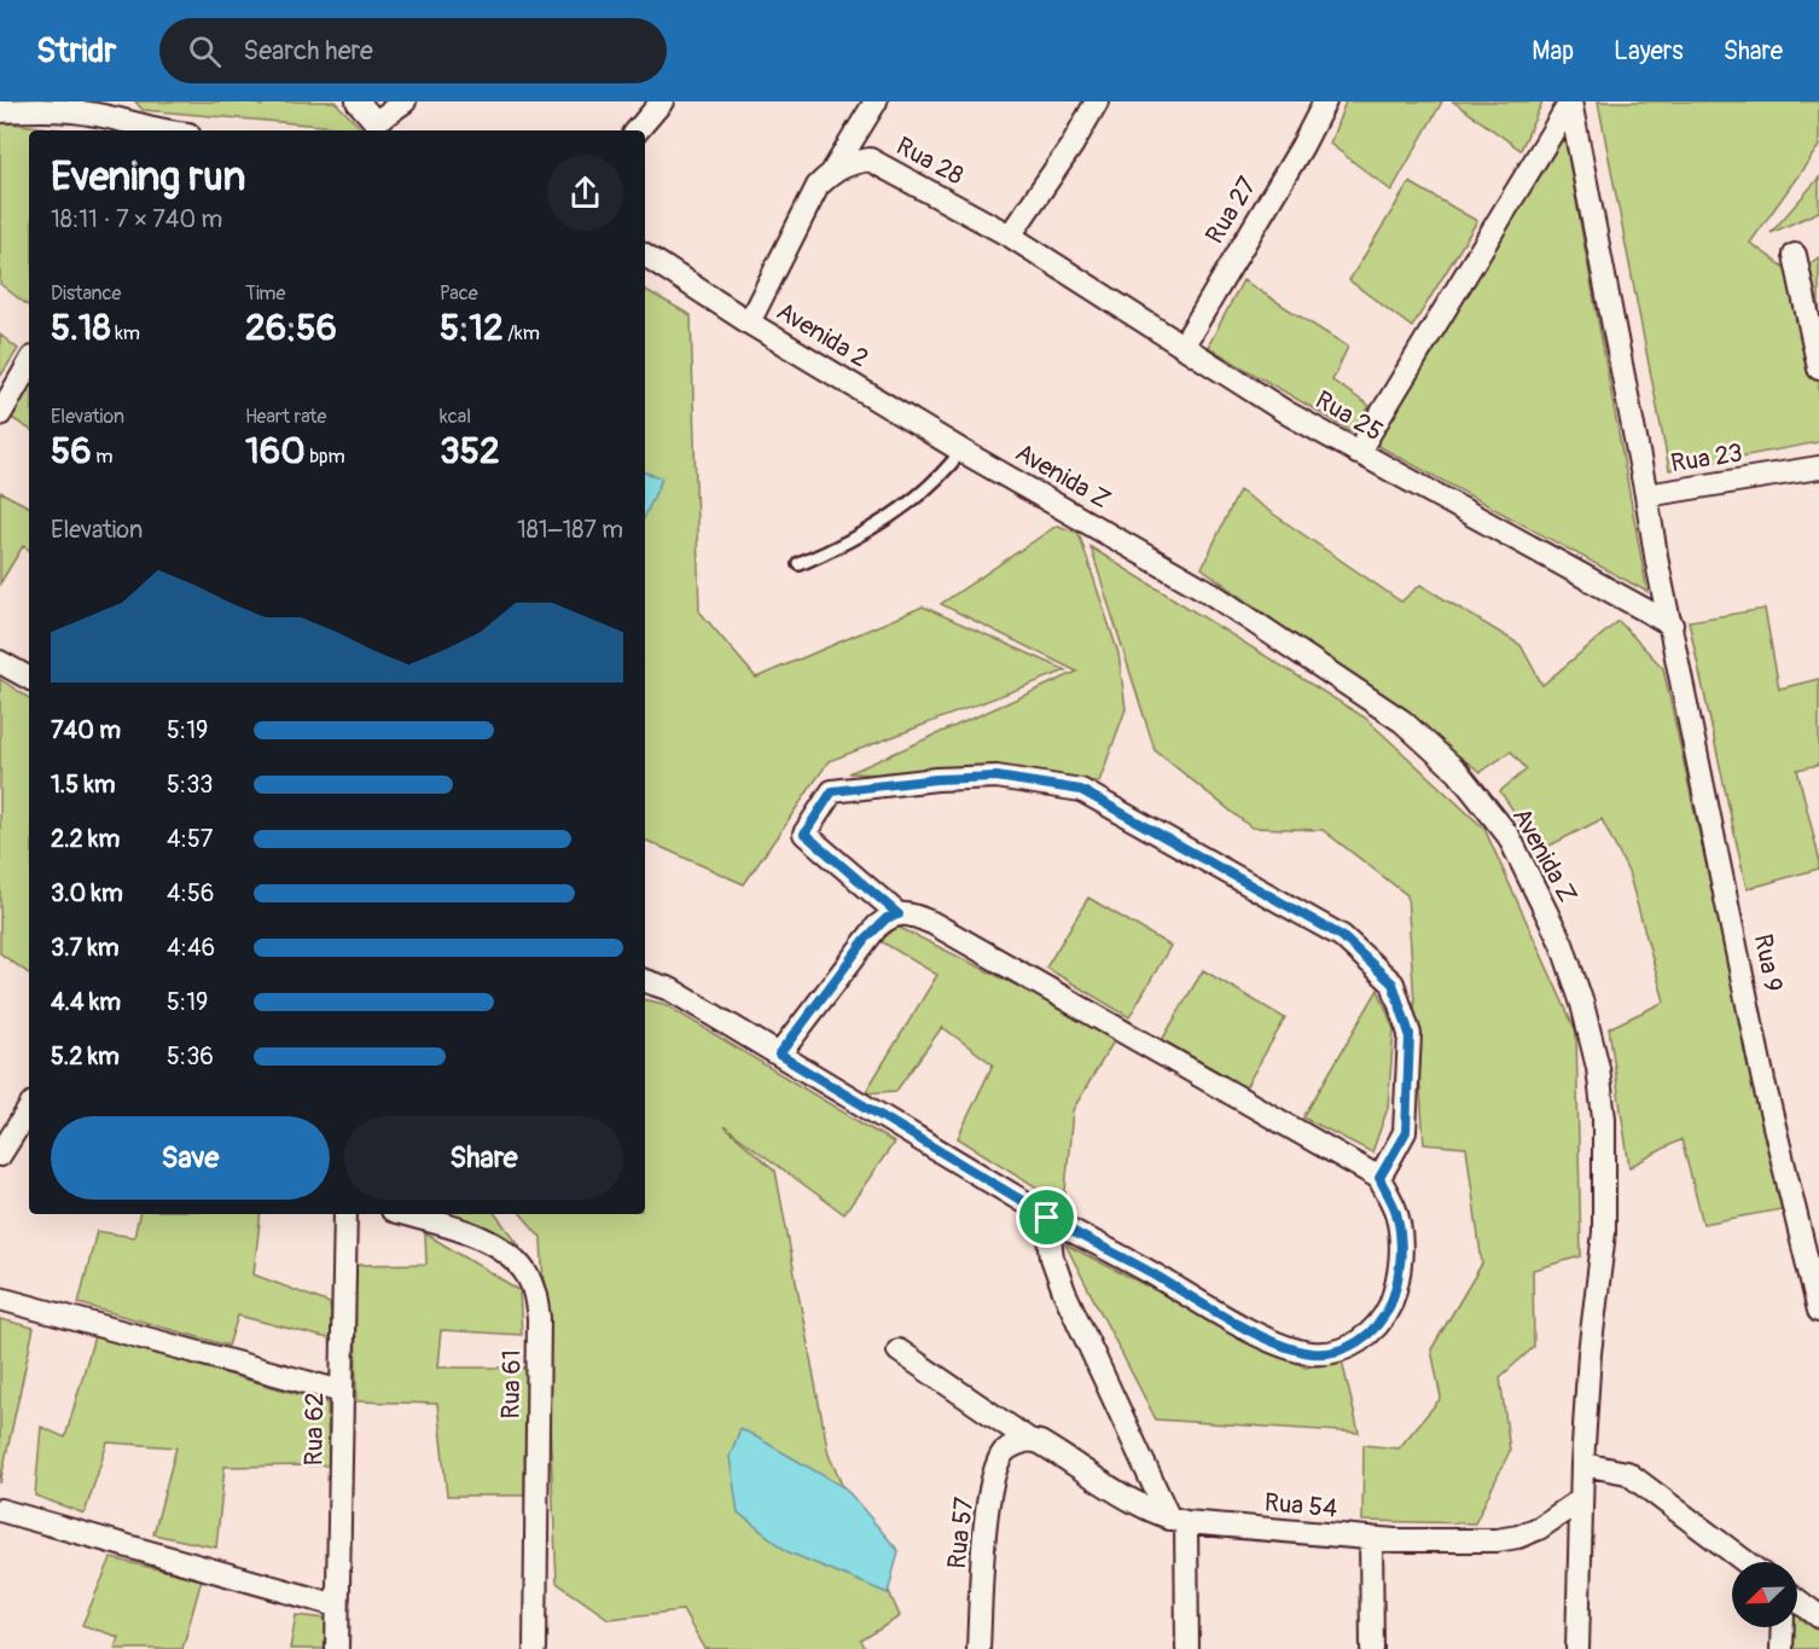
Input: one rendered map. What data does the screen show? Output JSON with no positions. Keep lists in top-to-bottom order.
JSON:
{
  "streets": {
    "street": [
      "Rua 28",
      "Rua 27",
      "Avenida 2",
      "Rua 25",
      "Rua 23",
      "Avenida Z",
      "Rua 9",
      "Rua 61",
      "Rua 62",
      "Rua 54",
      "Rua 57"
    ]
  },
  "crossings": [
    ["Rua 28", "Rua 25"],
    ["Rua 27", "Rua 25"],
    ["Avenida 2", "Avenida Z"],
    ["Rua 25", "Rua 23"],
    ["Rua 25", "Rua 9"],
    ["Rua 23", "Rua 9"],
    ["Avenida Z", "Rua 54"],
    ["Rua 54", "Rua 57"]
  ],
  "north": "bottom left",
  "page": {
    "header": "Stridr",
    "search": "Search here",
    "nav": ["Map", "Layers", "Share"],
    "heading": ["Evening run", "18:11 · 7 × 740 m"],
    "stats": [
      ["Distance", "5.18 km"],
      ["Time", "26:56"],
      ["Pace", "5:12 /km"],
      ["Elevation", "56 m"],
      ["Heart rate", "160 bpm"],
      ["kcal", "352"]
    ],
    "chart": ["Elevation", "181–187 m"],
    "list": [
      {
        "name": "740 m",
        "note": "5:19"
      },
      {
        "name": "1.5 km",
        "note": "5:33"
      },
      {
        "name": "2.2 km",
        "note": "4:57"
      },
      {
        "name": "3.0 km",
        "note": "4:56"
      },
      {
        "name": "3.7 km",
        "note": "4:46"
      },
      {
        "name": "4.4 km",
        "note": "5:19"
      },
      {
        "name": "5.2 km",
        "note": "5:36"
      }
    ],
    "buttons": ["Save", "Share"]
  }
}
